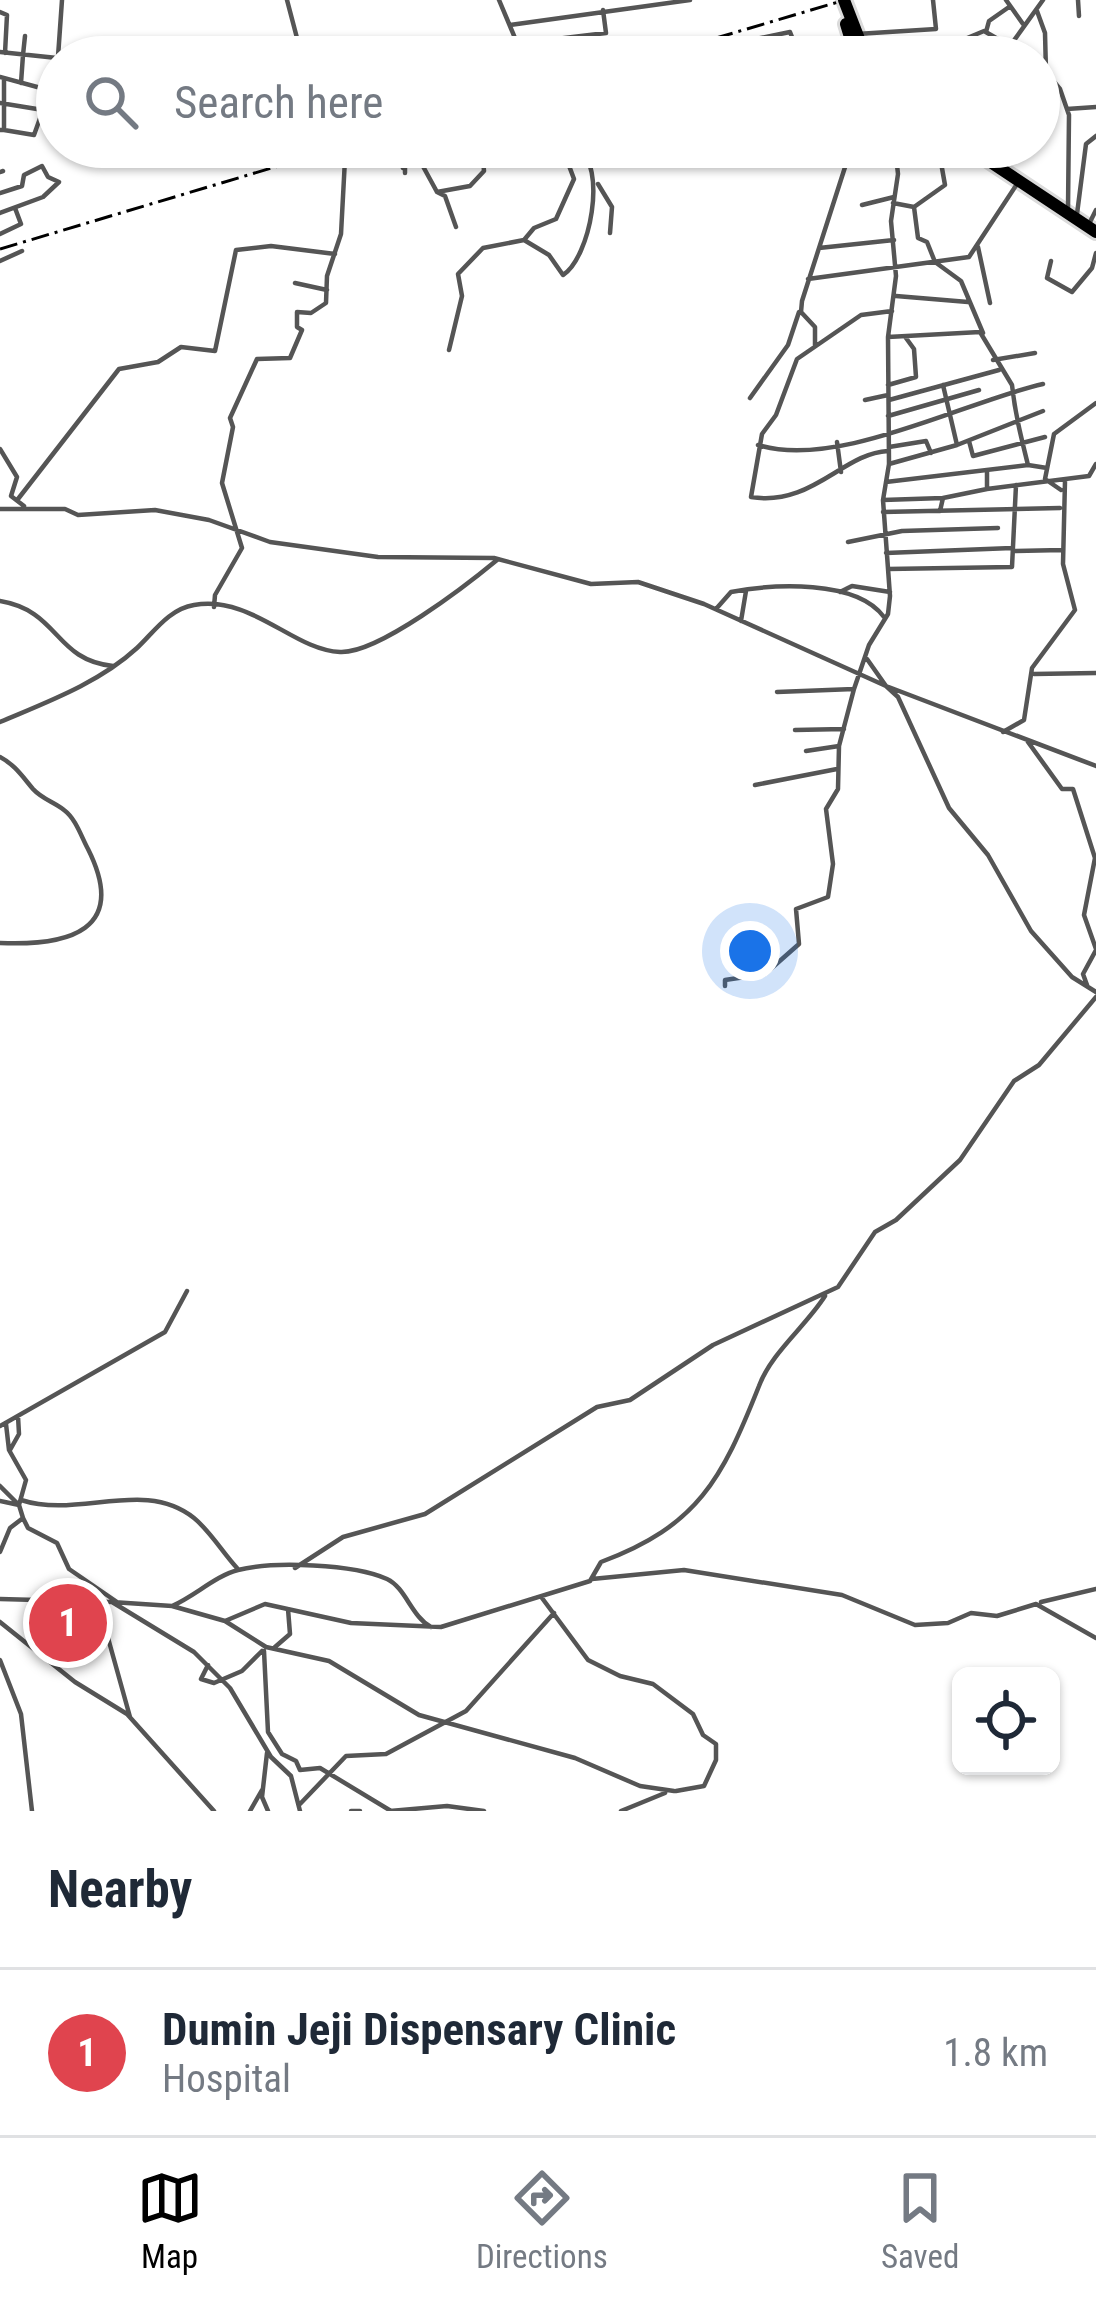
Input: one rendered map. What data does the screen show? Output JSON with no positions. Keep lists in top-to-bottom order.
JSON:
{
  "page": {
    "search": "Search here",
    "pins": "1",
    "heading": "Nearby",
    "list": [
      {
        "mark": "1",
        "name": "Dumin Jeji Dispensary Clinic",
        "note": "Hospital",
        "value": "1.8 km"
      }
    ],
    "nav": ["Map", "Directions", "Saved"]
  }
}
